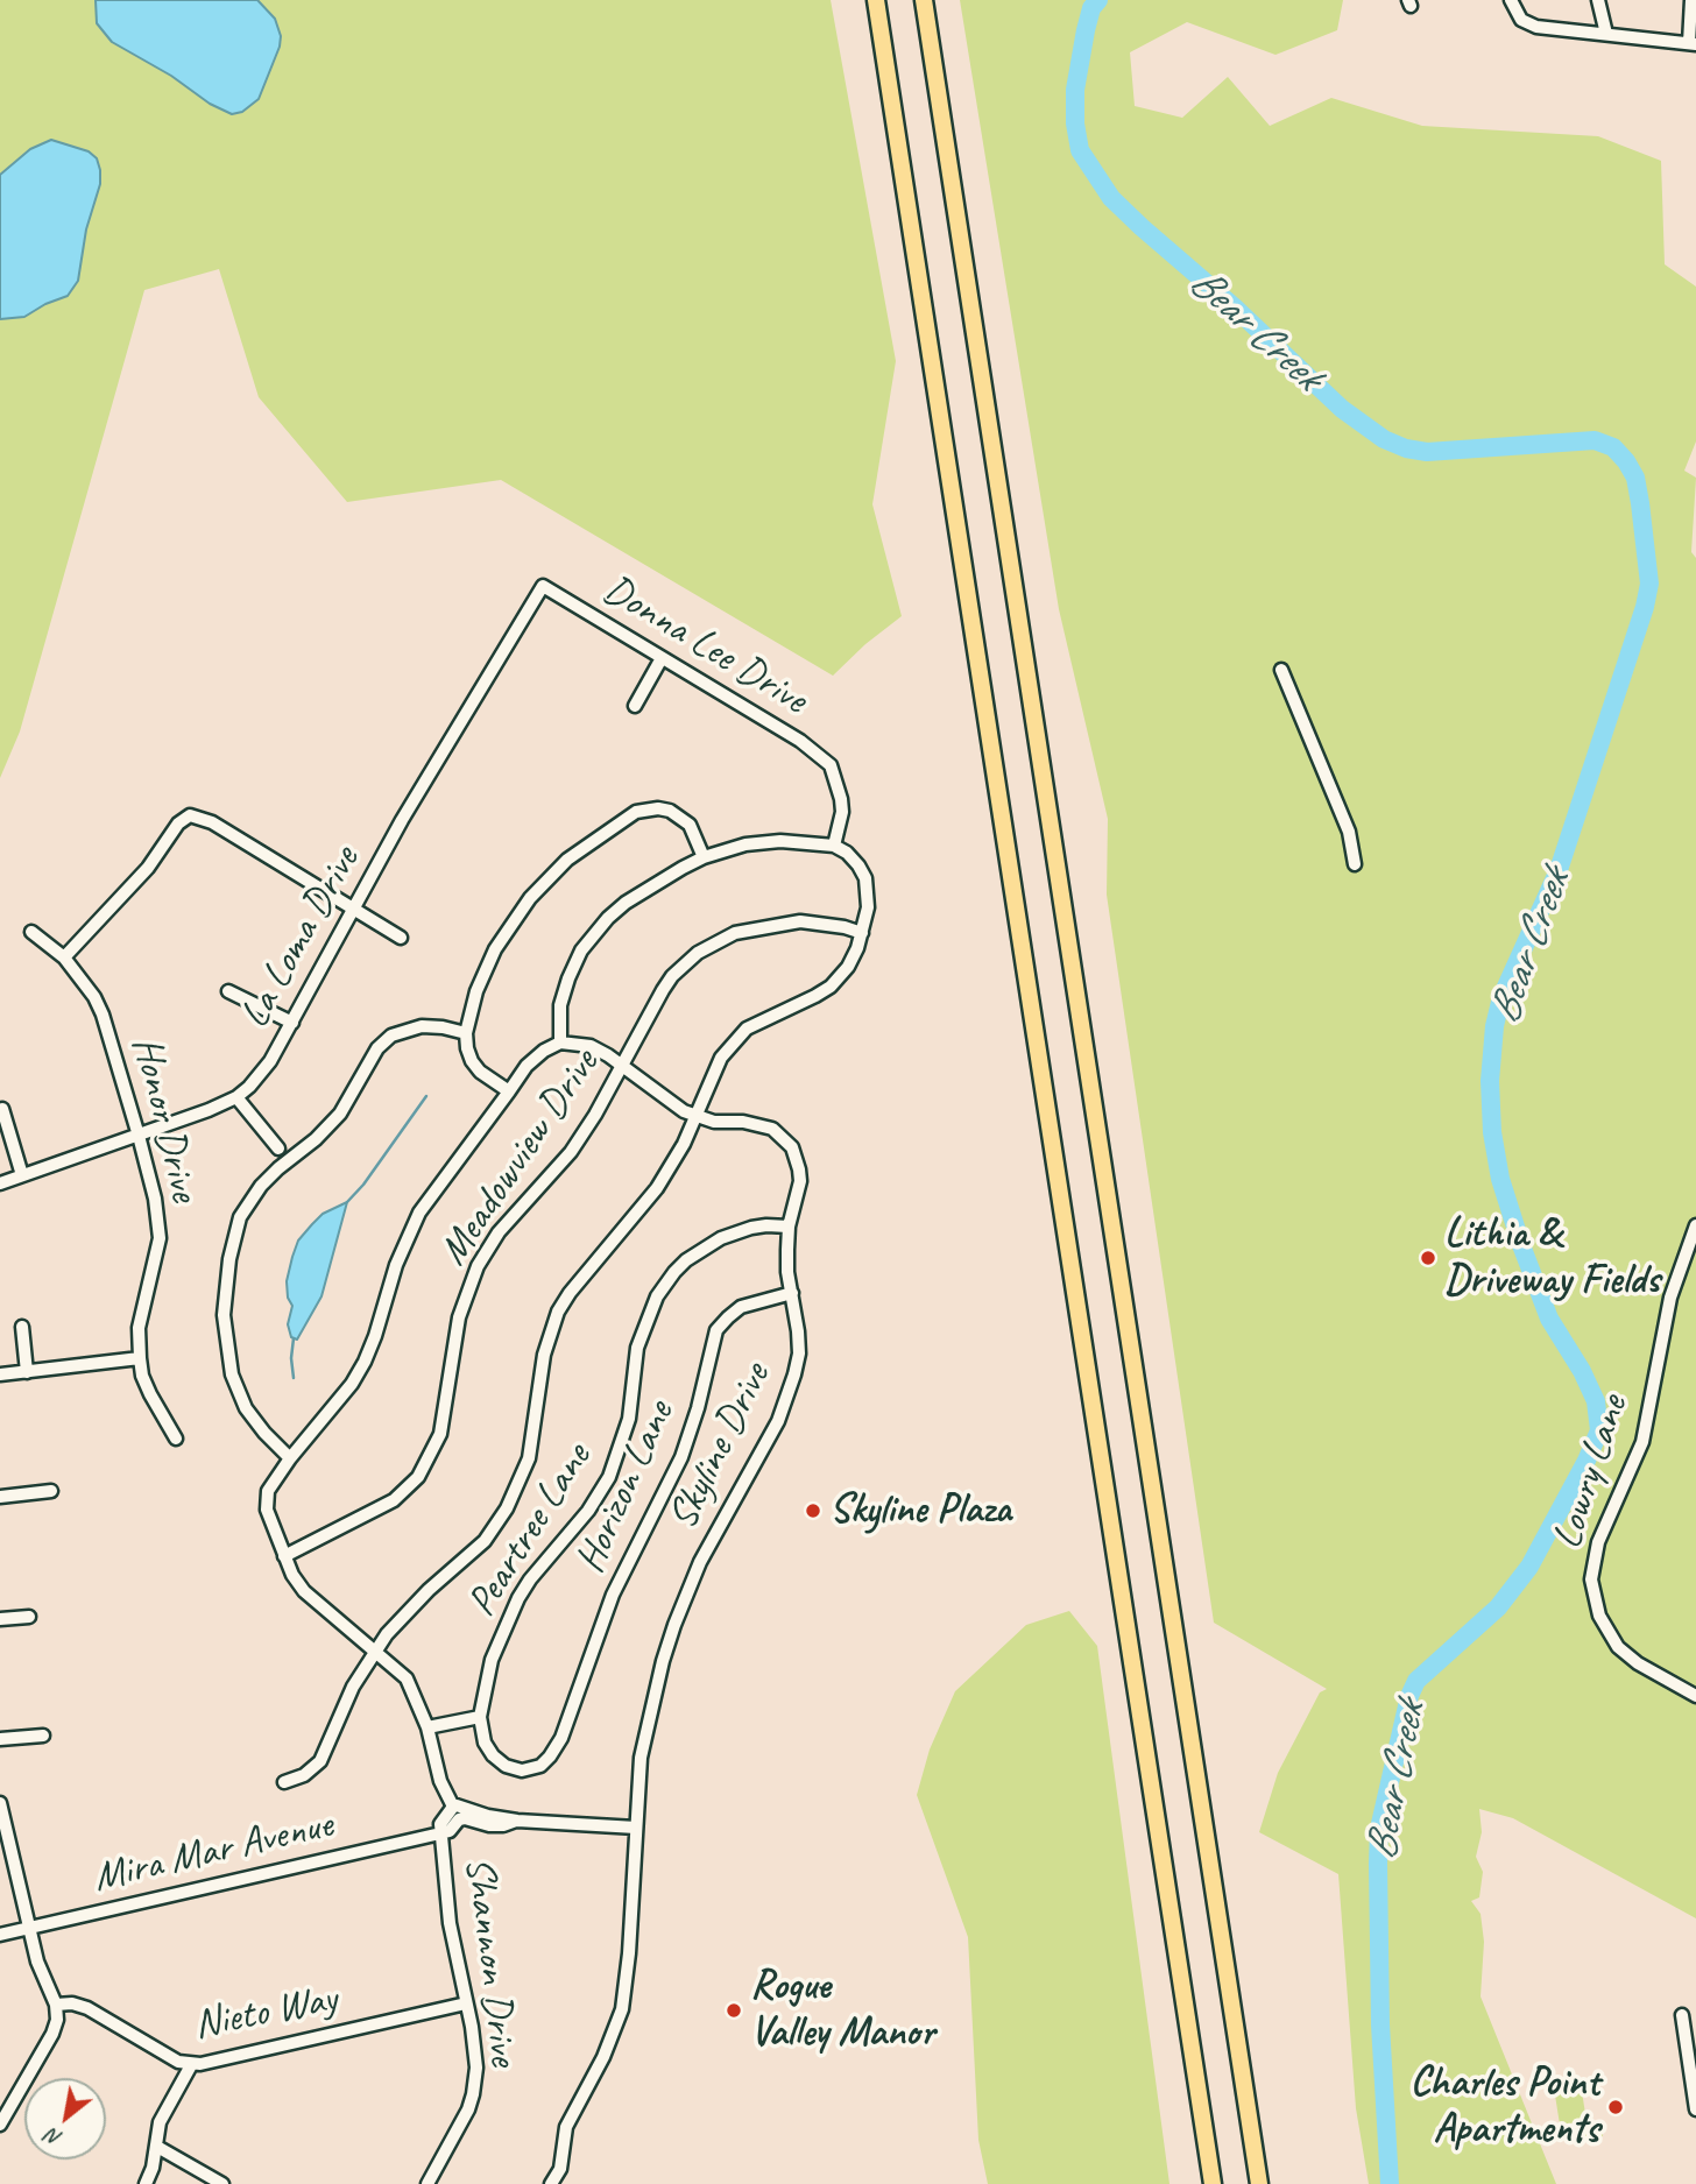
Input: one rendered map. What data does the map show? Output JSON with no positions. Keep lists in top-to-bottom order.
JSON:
{
  "streets": {
    "street": [
      "Donna Lee Drive",
      "La Loma Drive",
      "Honor Drive",
      "Meadowview Drive",
      "Skyline Drive",
      "Lowry Lane",
      "Horizon Lane",
      "Peartree Lane",
      "Mira Mar Avenue",
      "Shannon Drive",
      "Nieto Way"
    ]
  },
  "crossings": [
    ["Donna Lee Drive", "La Loma Drive"],
    ["La Loma Drive", "Honor Drive"],
    ["Meadowview Drive", "Skyline Drive"],
    ["Skyline Drive", "Horizon Lane"],
    ["Skyline Drive", "Peartree Lane"],
    ["Skyline Drive", "Mira Mar Avenue"],
    ["Horizon Lane", "Peartree Lane"],
    ["Mira Mar Avenue", "Shannon Drive"],
    ["Shannon Drive", "Nieto Way"]
  ],
  "water": ["Bear Creek"],
  "places": [
    "Lithia & Driveway Fields",
    "Skyline Plaza",
    "Rogue Valley Manor",
    "Charles Point Apartments"
  ],
  "north": "bottom left"
}
